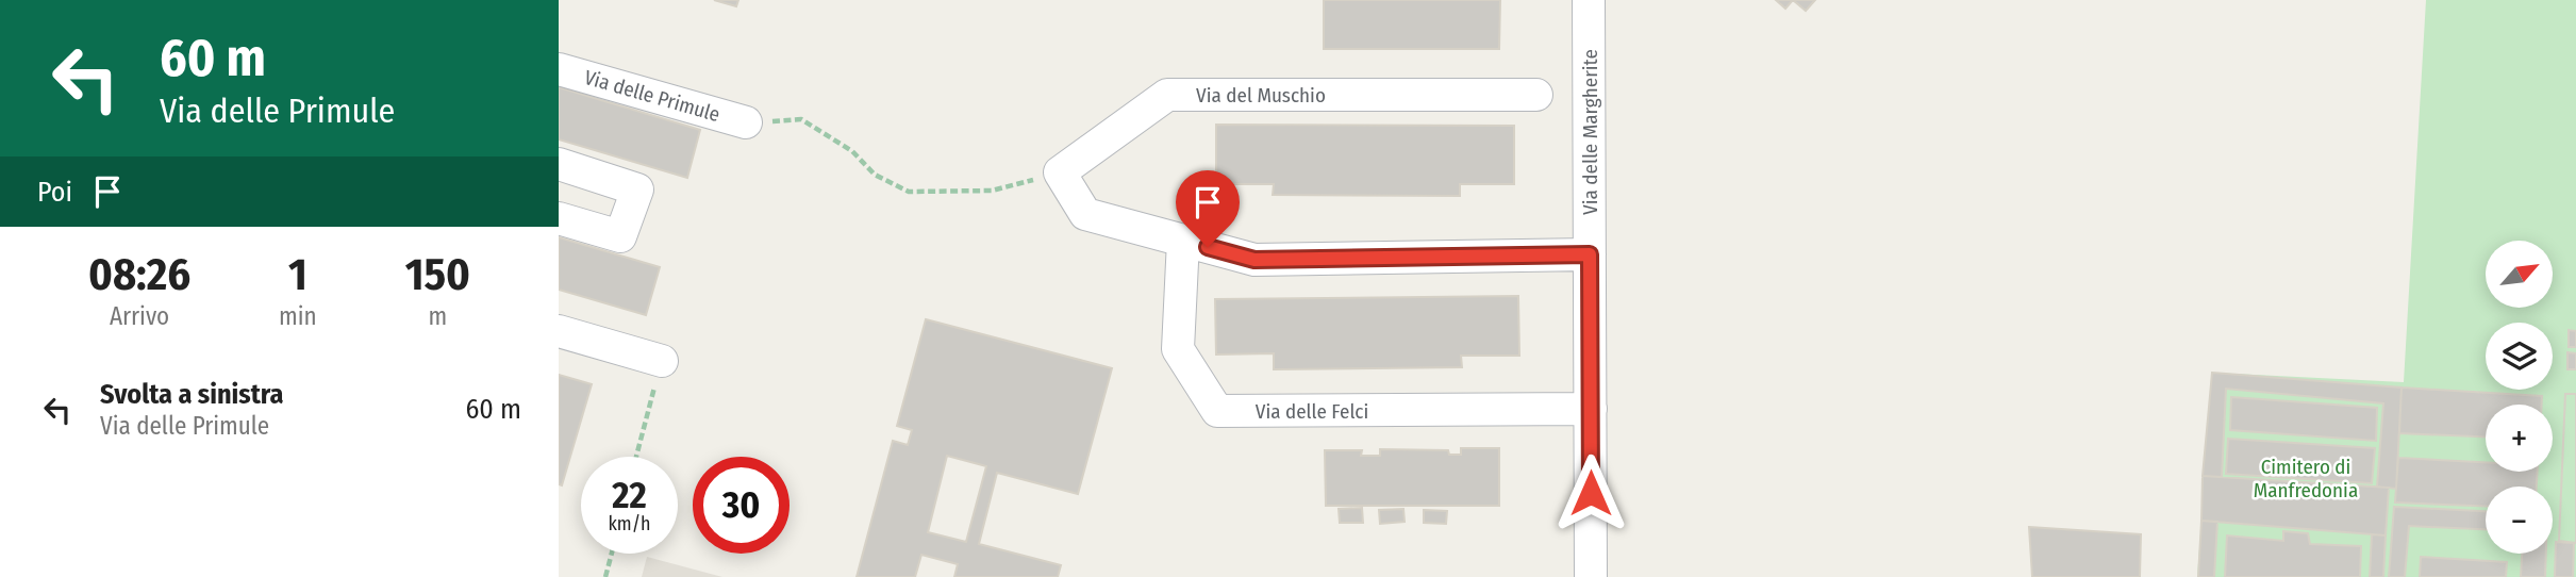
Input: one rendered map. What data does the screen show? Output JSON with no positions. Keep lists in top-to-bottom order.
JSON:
{
  "streets": {
    "street": [
      "Via del Muschio",
      "Via delle Primule",
      "Via delle Margherite",
      "Via delle Felci"
    ]
  },
  "crossings": [
    ["Via delle Margherite", "Via delle Felci"]
  ],
  "parks": ["Cimitero di Manfredonia"],
  "north": "top right",
  "page": {
    "turn": ["60 m", "Via delle Primule"],
    "then": "Poi",
    "eta": [
      "08:26",
      "Arrivo",
      "1",
      "min",
      "150",
      "m"
    ],
    "map_buttons": ["+", "−"],
    "list": [
      {
        "name": "Svolta a sinistra",
        "note": "Via delle Primule",
        "value": "60 m"
      }
    ],
    "speed": "22 km/h",
    "limit": "30"
  }
}
